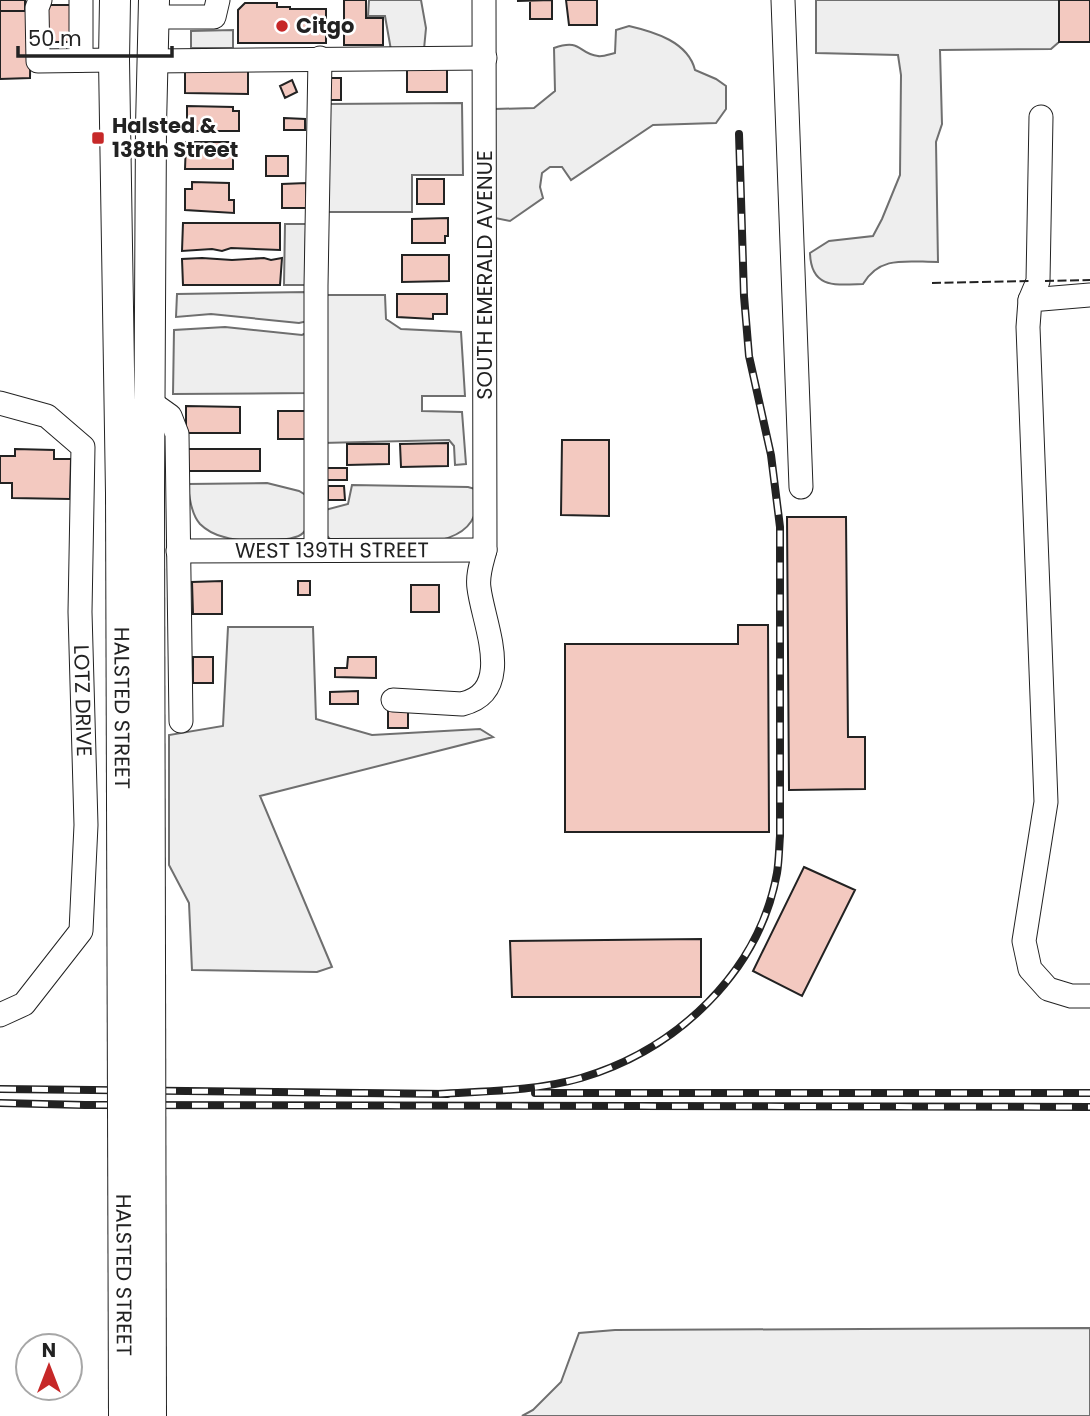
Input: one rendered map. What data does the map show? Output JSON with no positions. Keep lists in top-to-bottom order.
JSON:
{
  "streets": {
    "main road": ["HALSTED STREET"],
    "street": ["SOUTH EMERALD AVENUE", "WEST 139TH STREET", "LOTZ DRIVE"]
  },
  "crossings": [
    ["SOUTH EMERALD AVENUE", "WEST 139TH STREET"]
  ],
  "places": {
    "other": ["Citgo"],
    "transit": ["Halsted & 138th Street"]
  },
  "scale_bar": "50 m",
  "north": "top"
}
